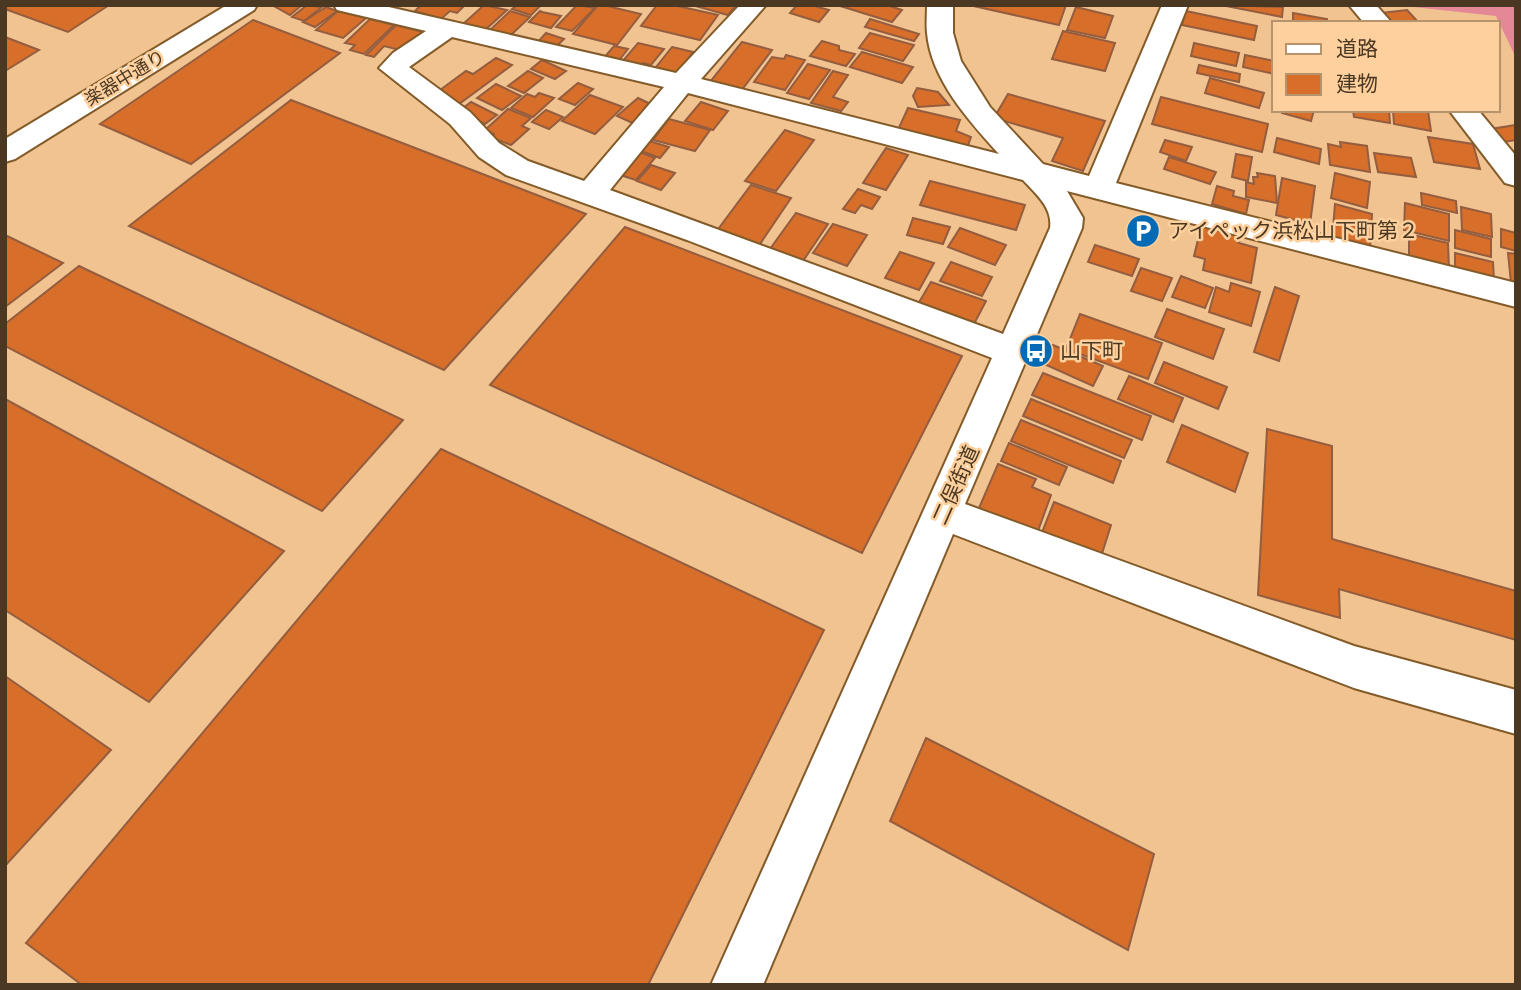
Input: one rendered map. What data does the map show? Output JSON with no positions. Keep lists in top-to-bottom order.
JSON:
{
  "streets": {
    "street": ["楽器中通り", "二俣街道"]
  },
  "places": {
    "parking": ["アイペック浜松山下町第２"],
    "bus stop": ["山下町"]
  },
  "legend": ["道路", "建物"]
}
